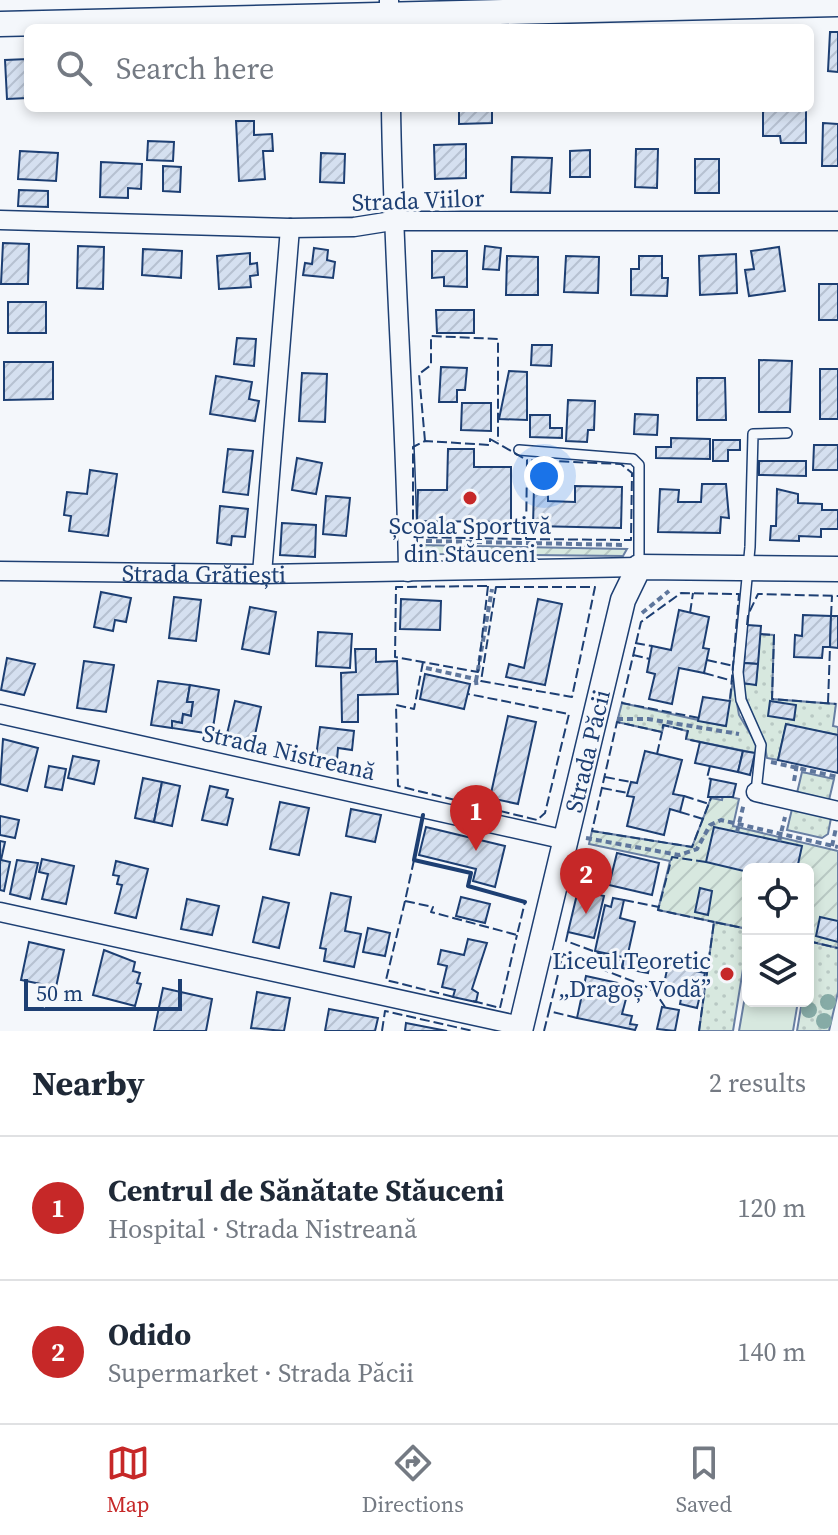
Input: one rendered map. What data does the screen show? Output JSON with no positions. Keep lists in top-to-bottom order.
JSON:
{
  "streets": {
    "street": [
      "Strada Viilor",
      "Strada Grătiești",
      "Strada Păcii",
      "Strada Nistreană"
    ]
  },
  "crossings": [
    ["Strada Grătiești", "Strada Păcii"],
    ["Strada Păcii", "Strada Nistreană"]
  ],
  "places": ["Școala Sportivă din Stăuceni", "Liceul Teoretic „Dragoș Vodă”"],
  "scale_bar": "50 m",
  "page": {
    "search": "Search here",
    "pins": ["1", "2"],
    "scale": "50 m",
    "heading": ["Nearby", "2 results"],
    "list": [
      {
        "mark": "1",
        "name": "Centrul de Sănătate Stăuceni",
        "note": "Hospital · Strada Nistreană",
        "value": "120 m"
      },
      {
        "mark": "2",
        "name": "Odido",
        "note": "Supermarket · Strada Păcii",
        "value": "140 m"
      }
    ],
    "nav": ["Map", "Directions", "Saved"]
  }
}
